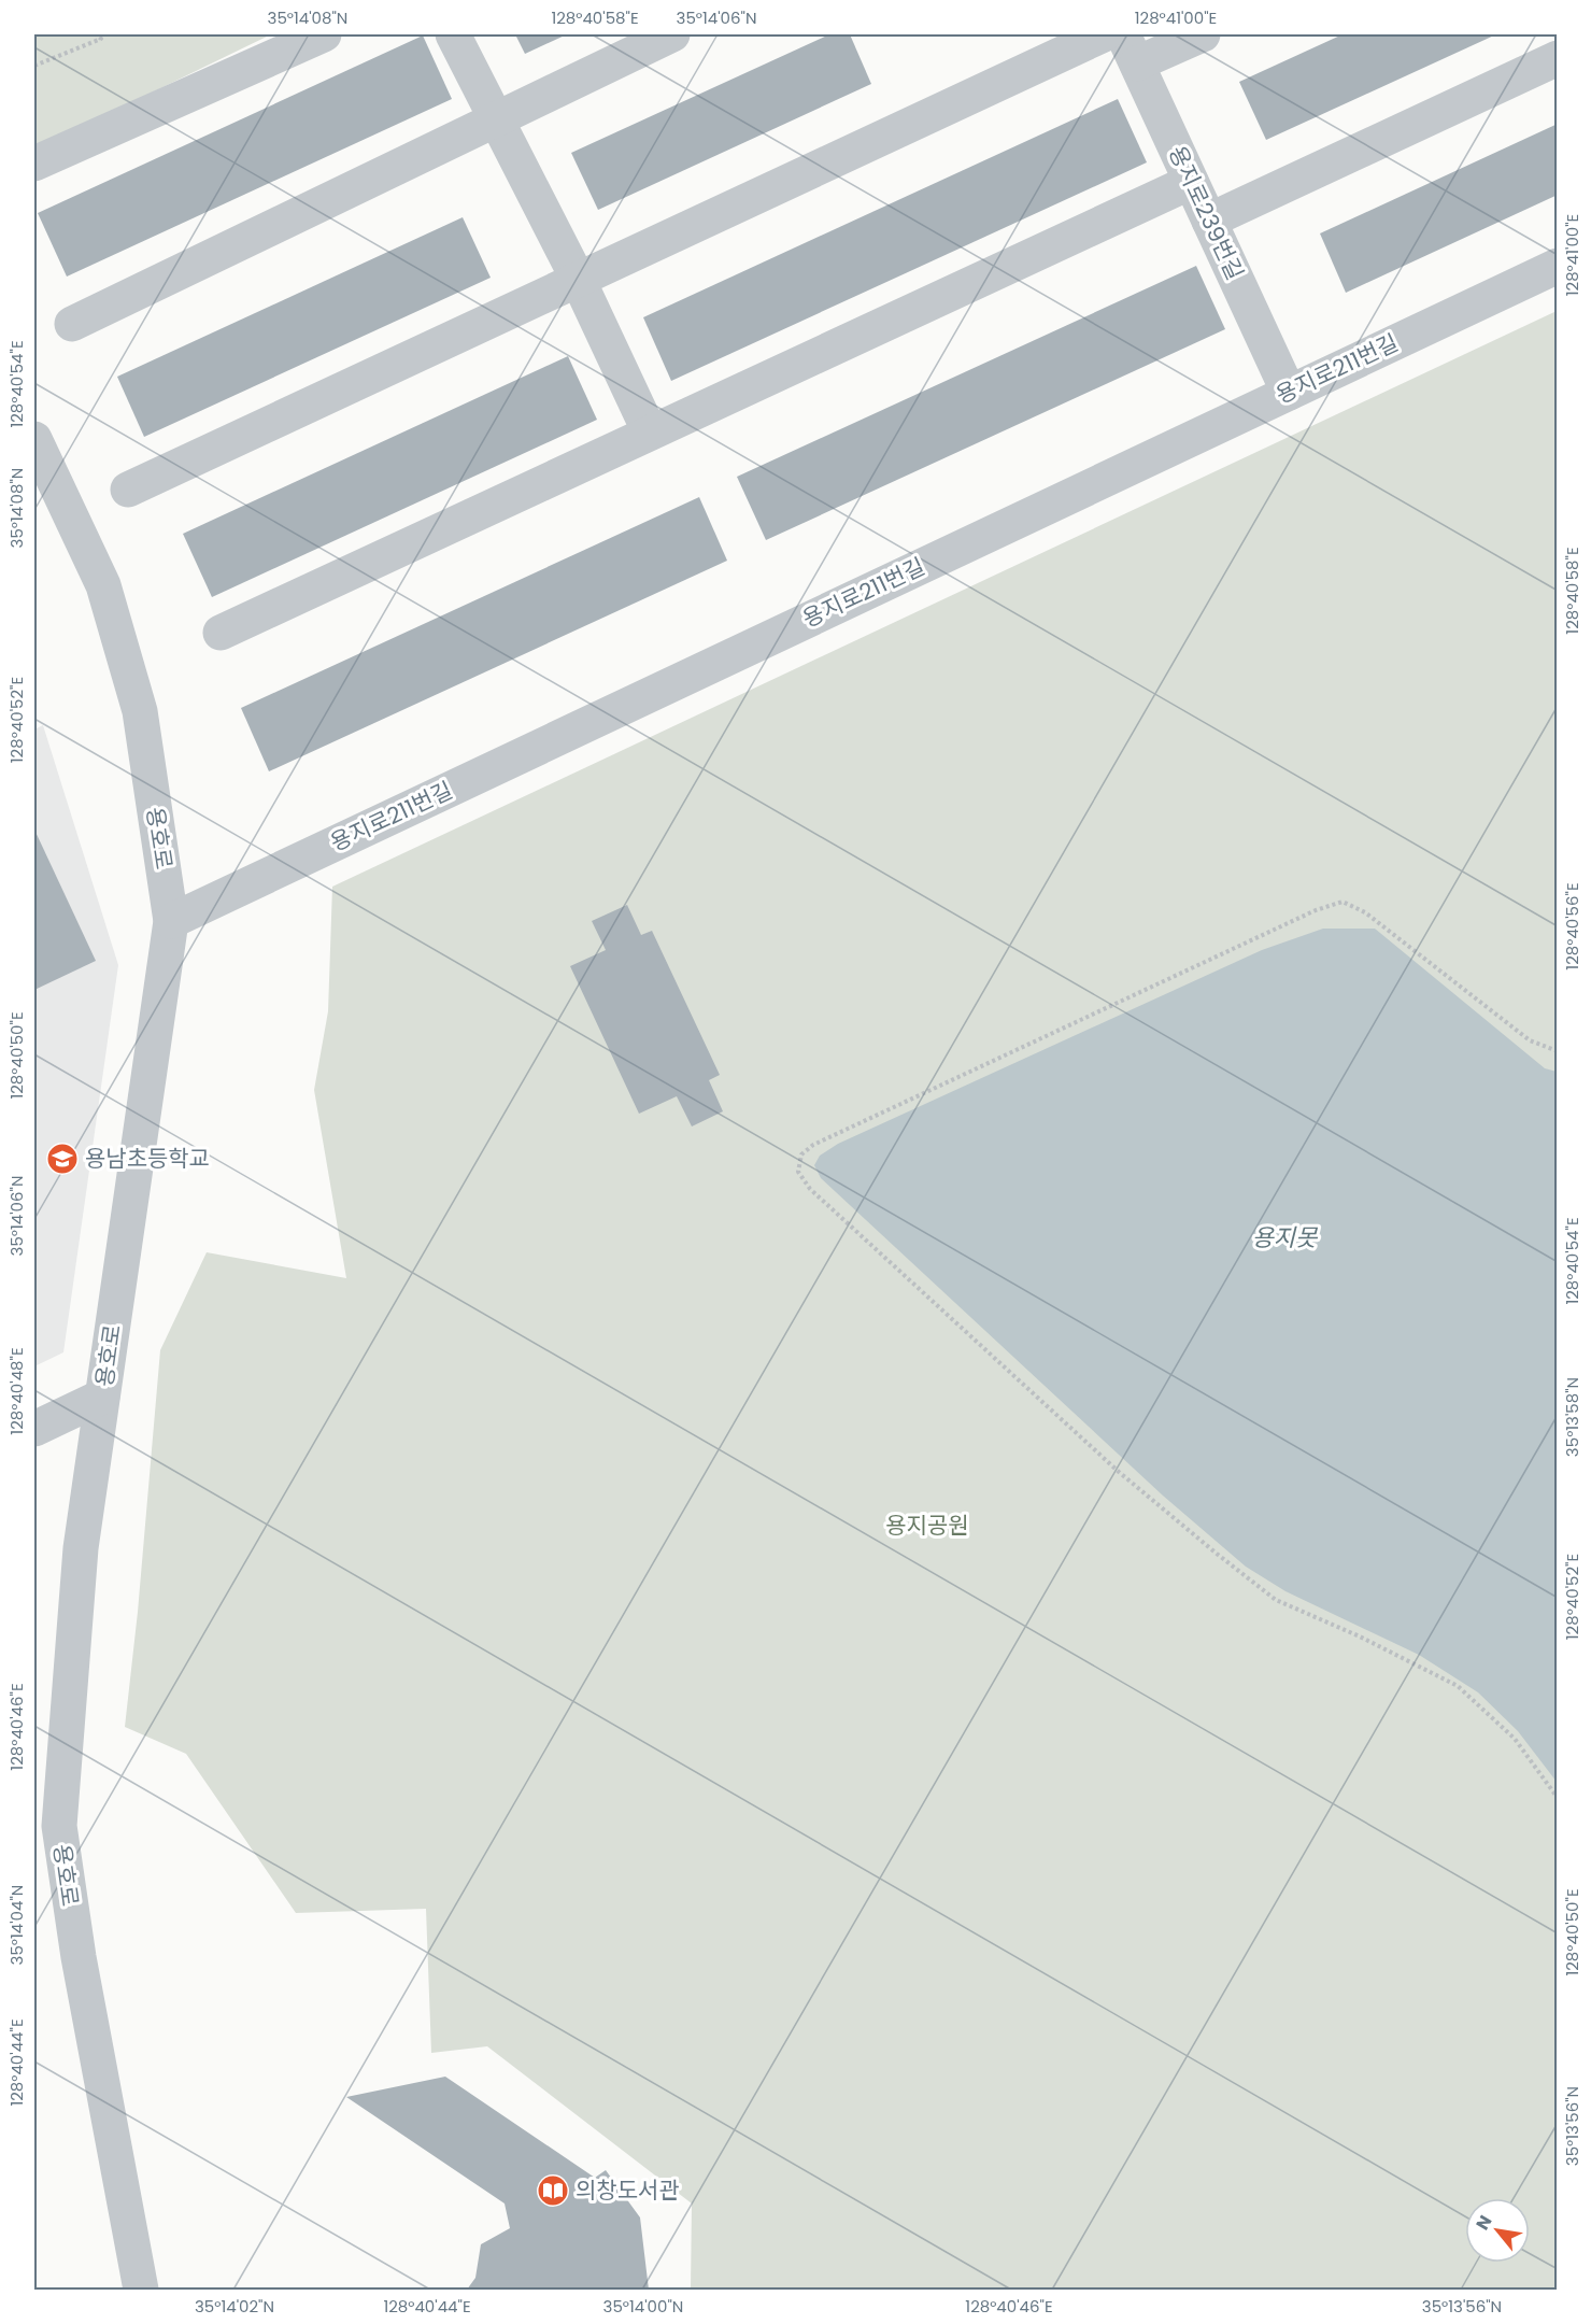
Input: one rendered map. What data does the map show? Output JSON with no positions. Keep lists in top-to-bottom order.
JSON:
{
  "streets": {
    "street": ["용지로239번길", "용지로211번길", "용호로"]
  },
  "crossings": [
    ["용지로239번길", "용지로211번길"],
    ["용지로211번길", "용호로"]
  ],
  "water": ["용지못"],
  "parks": ["용지공원"],
  "places": {
    "school or university": ["용남초등학교"],
    "library": ["의창도서관"]
  },
  "north": "top left",
  "coordinates": [
    "35°14'08\"N",
    "128°40'58\"E",
    "35°14'06\"N",
    "128°41'00\"E",
    "128°40'54\"E",
    "128°40'52\"E",
    "128°40'56\"E",
    "128°40'50\"E",
    "128°40'48\"E",
    "35°13'58\"N",
    "128°40'46\"E",
    "35°14'04\"N",
    "128°40'44\"E",
    "35°13'56\"N",
    "35°14'02\"N",
    "35°14'00\"N"
  ]
}
